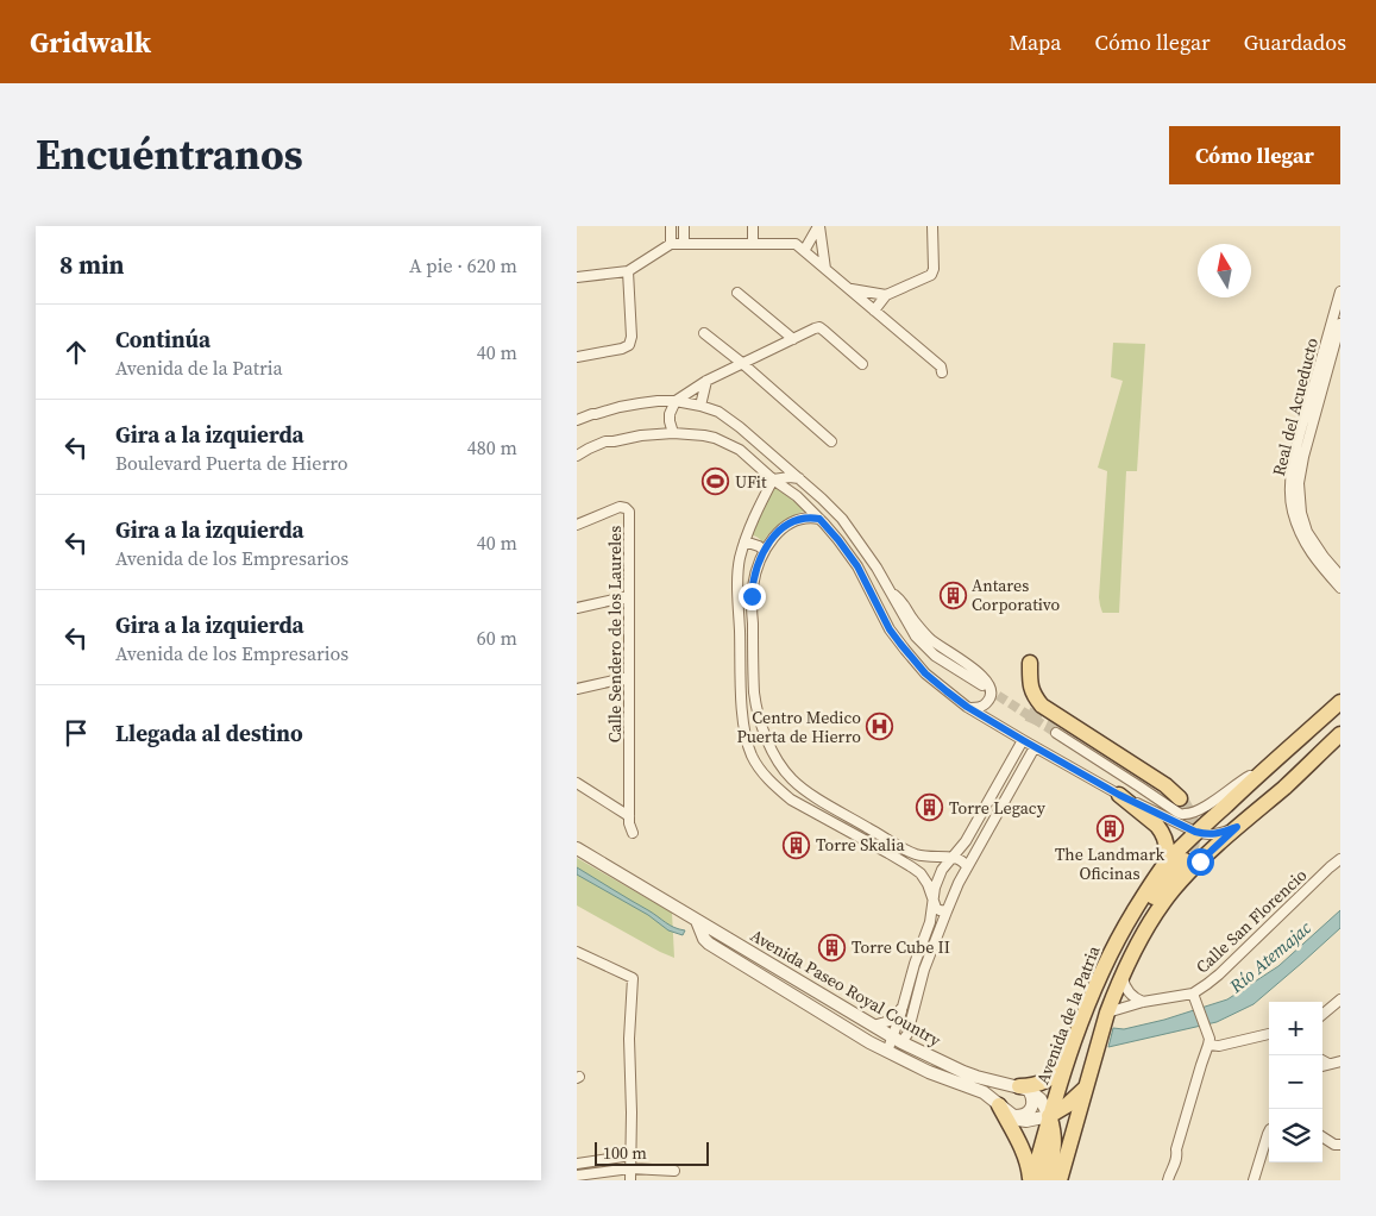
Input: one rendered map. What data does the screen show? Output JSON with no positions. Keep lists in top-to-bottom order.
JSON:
{
  "streets": {
    "main road": ["Avenida de la Patria"],
    "street": [
      "Real del Acueducto",
      "Calle Sendero de los Laureles",
      "Calle San Florencio",
      "Avenida Paseo Royal Country"
    ]
  },
  "water": ["Río Atemajac"],
  "places": {
    "sports": ["UFit"],
    "building": [
      "Antares Corporativo",
      "Torre Legacy",
      "The Landmark Oficinas",
      "Torre Skalia",
      "Torre Cube II"
    ],
    "hospital": ["Centro Medico Puerta de Hierro"]
  },
  "scale_bar": "100 m",
  "north": "top",
  "page": {
    "header": "Gridwalk",
    "nav": ["Mapa", "Cómo llegar", "Guardados"],
    "title": "Encuéntranos",
    "buttons": "Cómo llegar",
    "heading": ["8 min", "A pie · 620 m"],
    "list": [
      ["Continúa", "Avenida de la Patria", "40 m"],
      ["Gira a la izquierda", "Boulevard Puerta de Hierro", "480 m"],
      ["Gira a la izquierda", "Avenida de los Empresarios", "40 m"],
      ["Gira a la izquierda", "Avenida de los Empresarios", "60 m"],
      "Llegada al destino"
    ],
    "map_buttons": ["+", "−"],
    "scale": "100 m"
  }
}
